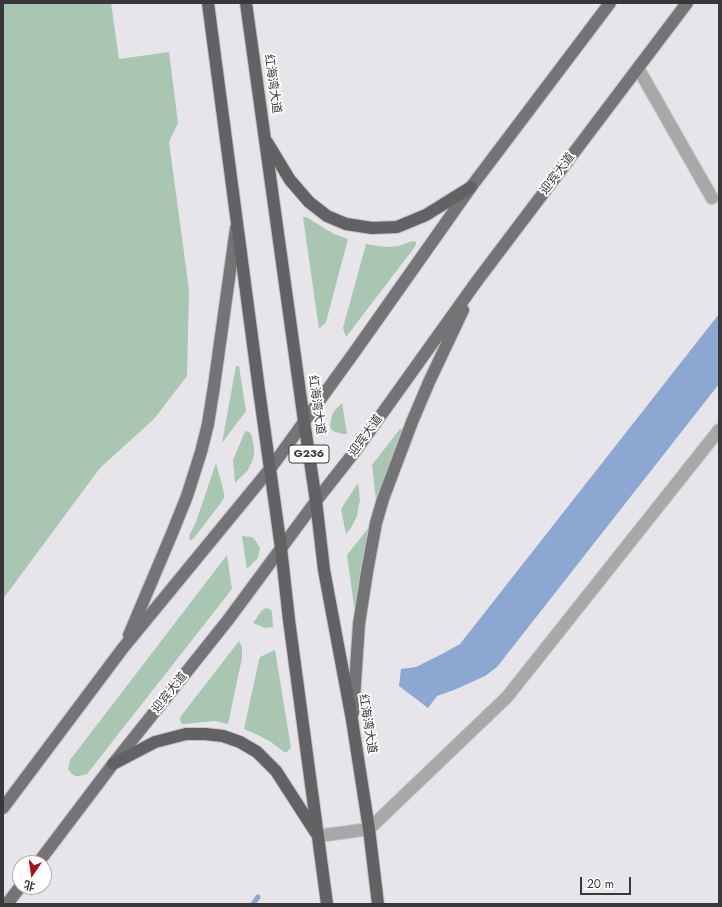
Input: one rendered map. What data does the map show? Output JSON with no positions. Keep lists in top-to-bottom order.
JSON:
{
  "streets": {
    "highway": ["红海湾大道", "G236"],
    "main road": ["迎宾大道"]
  },
  "crossings": [
    ["红海湾大道", "迎宾大道"]
  ],
  "scale_bar": "20 m",
  "north": "bottom"
}
